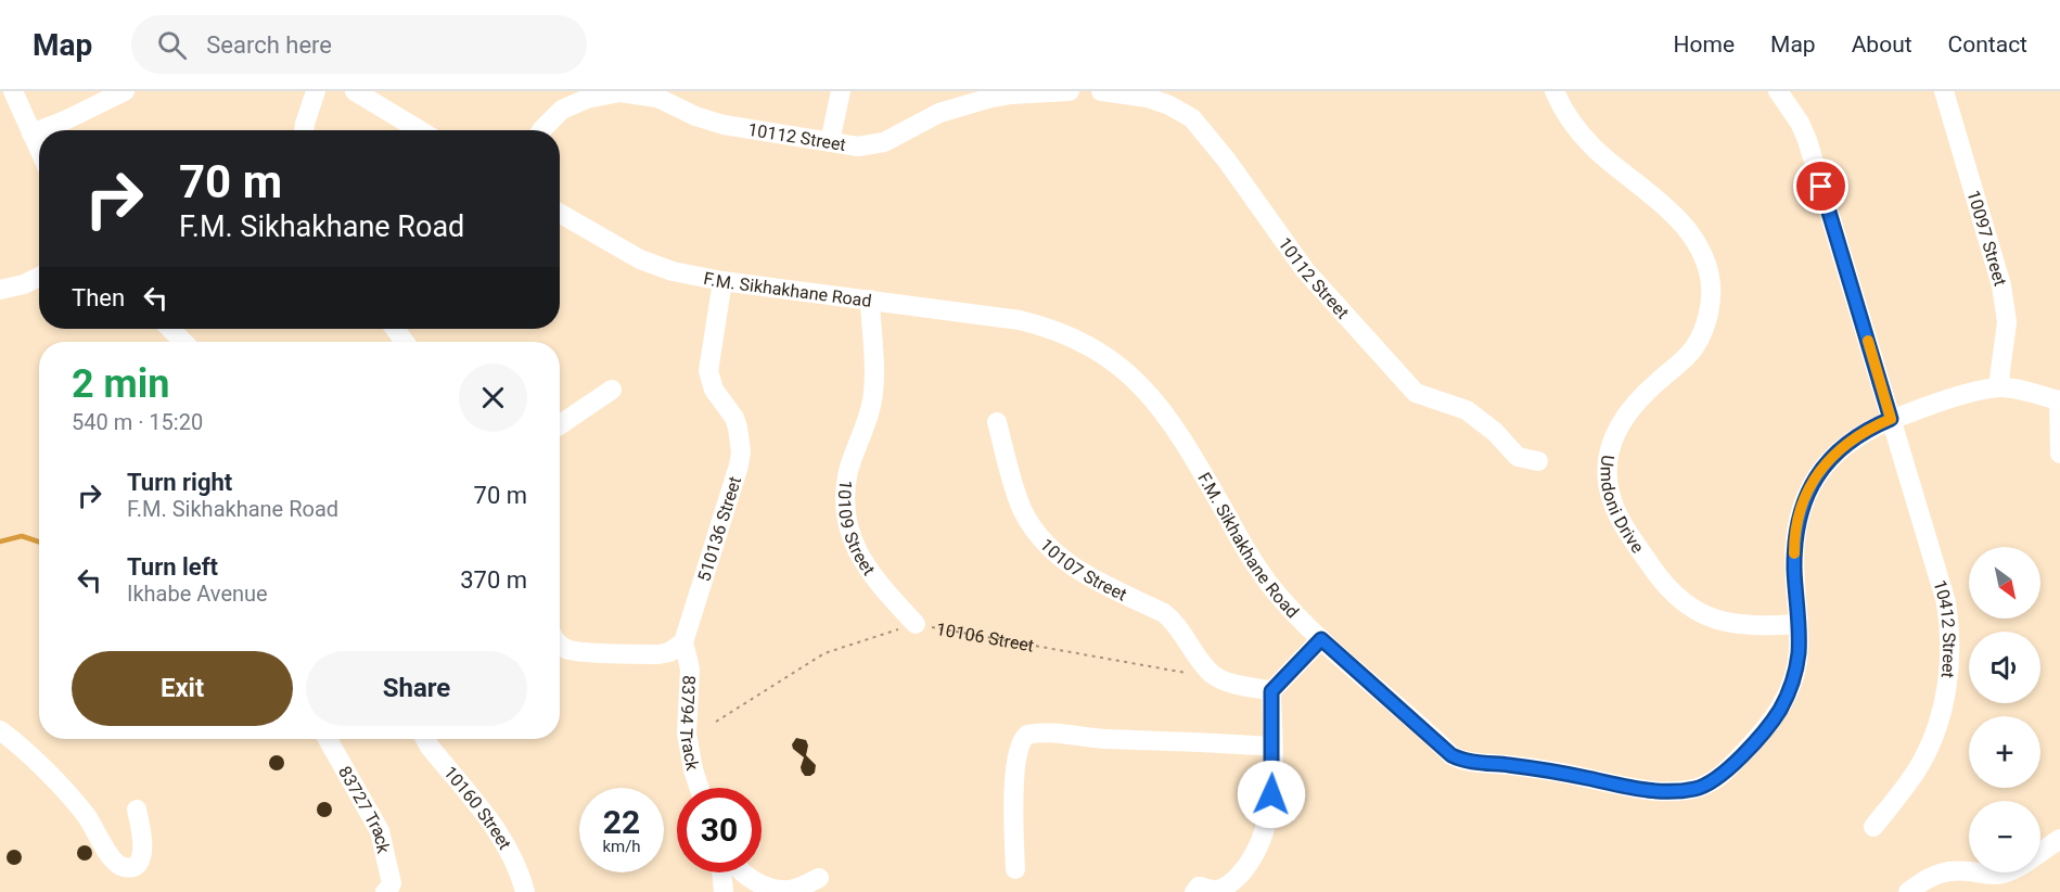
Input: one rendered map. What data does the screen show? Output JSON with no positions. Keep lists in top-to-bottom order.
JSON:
{
  "streets": {
    "street": [
      "10112 Street",
      "10097 Street",
      "F.M. Sikhakhane Road",
      "Umdoni Drive",
      "10109 Street",
      "510136 Street",
      "10107 Street",
      "10412 Street",
      "83794 Track",
      "10160 Street",
      "83727 Track"
    ],
    "path": ["10106 Street"]
  },
  "crossings": [
    ["10097 Street", "F.M. Sikhakhane Road"],
    ["F.M. Sikhakhane Road", "Umdoni Drive"],
    ["F.M. Sikhakhane Road", "10109 Street"],
    ["F.M. Sikhakhane Road", "510136 Street"],
    ["F.M. Sikhakhane Road", "10412 Street"],
    ["10109 Street", "10106 Street"],
    ["510136 Street", "83794 Track"],
    ["10107 Street", "10106 Street"]
  ],
  "north": "bottom right",
  "page": {
    "header": "Map",
    "search": "Search here",
    "nav": [
      "Home",
      "Map",
      "About",
      "Contact"
    ],
    "turn": ["70 m", "F.M. Sikhakhane Road"],
    "then": "Then",
    "heading": ["2 min", "540 m · 15:20"],
    "list": [
      {
        "name": "Turn right",
        "note": "F.M. Sikhakhane Road",
        "value": "70 m"
      },
      {
        "name": "Turn left",
        "note": "Ikhabe Avenue",
        "value": "370 m"
      }
    ],
    "map_buttons": ["+", "−"],
    "buttons": ["Exit", "Share"],
    "speed": "22 km/h",
    "limit": "30"
  }
}
